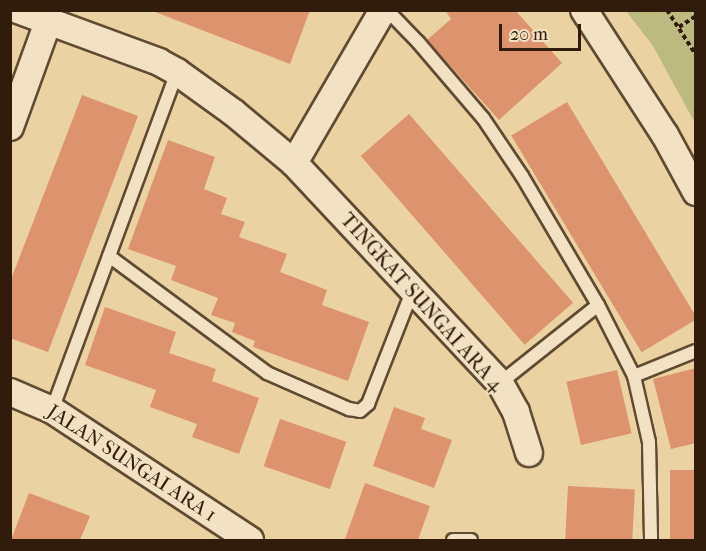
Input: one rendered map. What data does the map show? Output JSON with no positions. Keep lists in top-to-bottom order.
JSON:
{
  "streets": {
    "street": ["TINGKAT SUNGAI ARA 4", "JALAN SUNGAI ARA 1"]
  },
  "scale_bar": "20 m"
}
